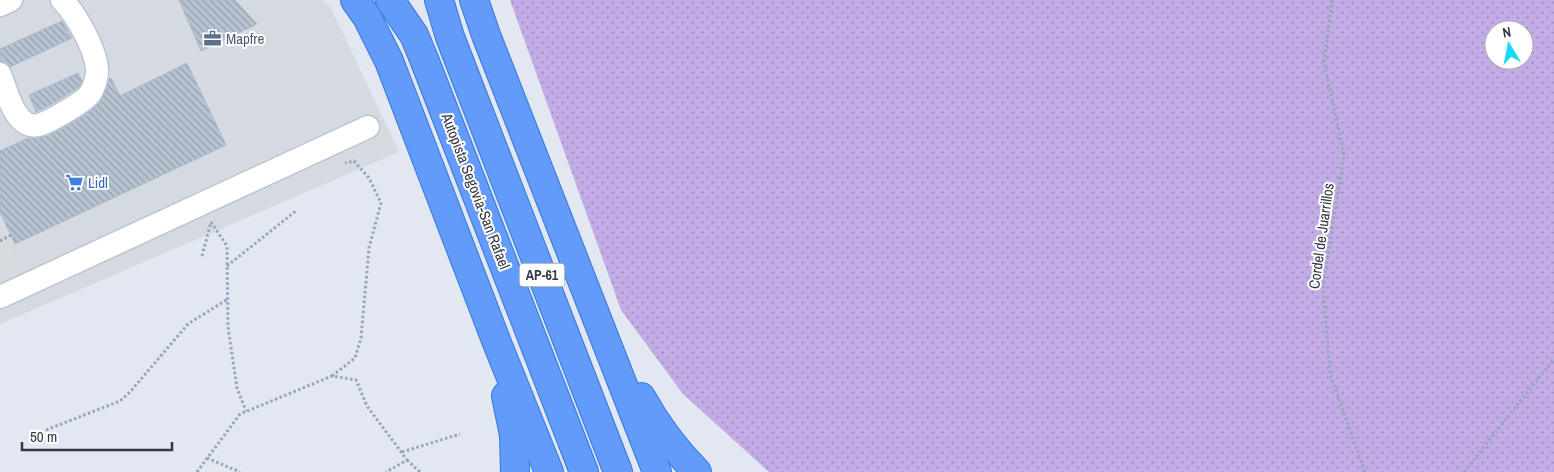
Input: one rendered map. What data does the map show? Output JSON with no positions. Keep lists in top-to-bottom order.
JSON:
{
  "streets": {
    "highway": ["Autopista Segovia-San Rafael", "AP-61"],
    "path": ["Cordel de Juarrillos"]
  },
  "places": {
    "office": ["Mapfre"],
    "supermarket": ["Lidl"]
  },
  "scale_bar": "50 m",
  "north": "top"
}
